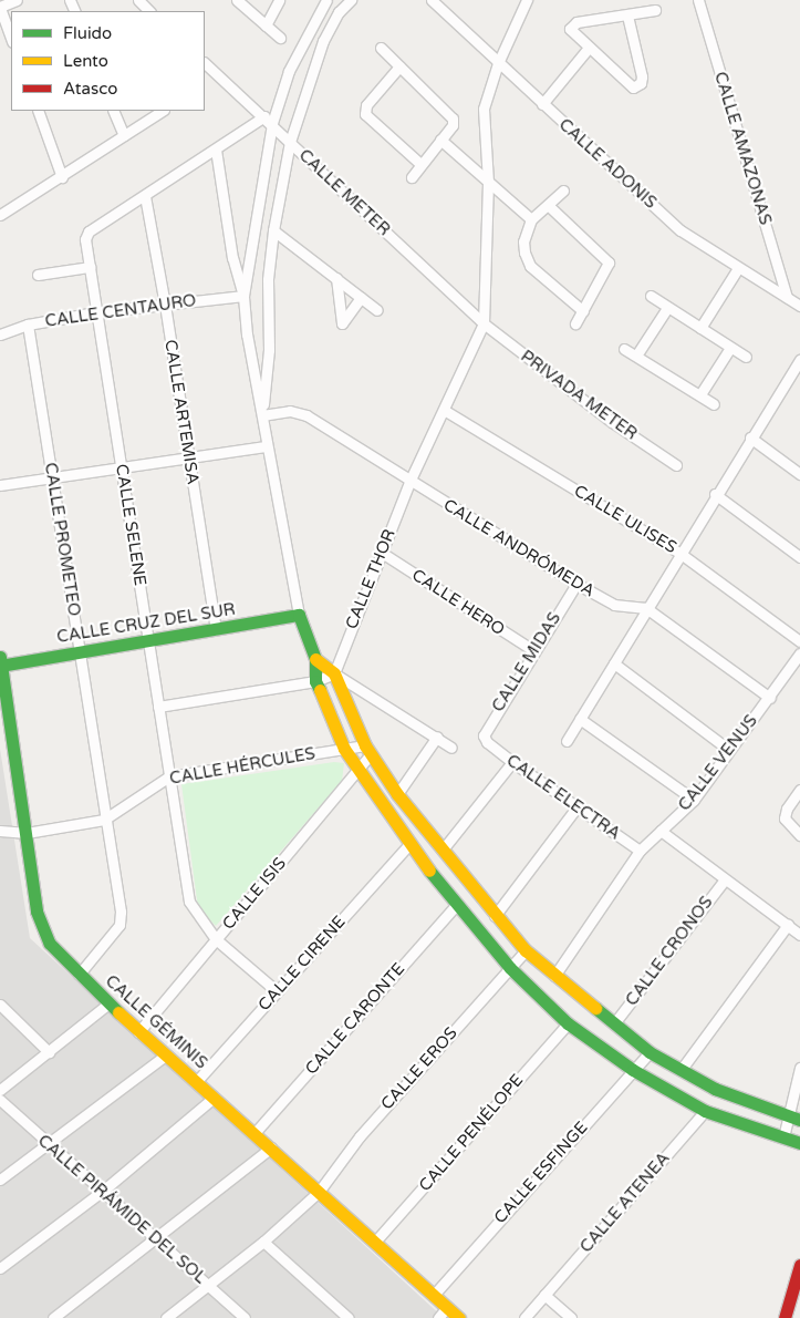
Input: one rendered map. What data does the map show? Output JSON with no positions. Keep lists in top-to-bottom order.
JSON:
{
  "streets": {
    "street": [
      "CALLE AMAZONAS",
      "CALLE ADONIS",
      "CALLE METER",
      "CALLE CENTAURO",
      "PRIVADA METER",
      "CALLE ARTEMISA",
      "CALLE ULISES",
      "CALLE SELENE",
      "CALLE PROMETEO",
      "CALLE ANDRÓMEDA",
      "CALLE THOR",
      "CALLE HERO",
      "CALLE CRUZ DEL SUR",
      "CALLE MIDAS",
      "CALLE VENUS",
      "CALLE HÉRCULES",
      "CALLE ELECTRA",
      "CALLE ISIS",
      "CALLE CRONOS",
      "CALLE CIRENE",
      "CALLE CARONTE",
      "CALLE GÉMINIS",
      "CALLE EROS",
      "CALLE PENÉLOPE",
      "CALLE ESFINGE",
      "CALLE ATENEA",
      "CALLE PIRÁMIDE DEL SOL"
    ]
  },
  "crossings": [
    ["CALLE AMAZONAS", "CALLE ADONIS"],
    ["CALLE METER", "PRIVADA METER"],
    ["CALLE METER", "CALLE SELENE"],
    ["CALLE METER", "CALLE THOR"],
    ["CALLE CENTAURO", "CALLE ARTEMISA"],
    ["CALLE CENTAURO", "CALLE SELENE"],
    ["CALLE CENTAURO", "CALLE PROMETEO"],
    ["PRIVADA METER", "CALLE THOR"],
    ["CALLE ARTEMISA", "CALLE SELENE"],
    ["CALLE ARTEMISA", "CALLE CRUZ DEL SUR"],
    ["CALLE ULISES", "CALLE THOR"],
    ["CALLE SELENE", "CALLE CRUZ DEL SUR"],
    ["CALLE SELENE", "CALLE HÉRCULES"],
    ["CALLE SELENE", "CALLE ISIS"],
    ["CALLE SELENE", "CALLE CIRENE"],
    ["CALLE PROMETEO", "CALLE CRUZ DEL SUR"],
    ["CALLE PROMETEO", "CALLE HÉRCULES"],
    ["CALLE PROMETEO", "CALLE GÉMINIS"],
    ["CALLE ANDRÓMEDA", "CALLE THOR"],
    ["CALLE ANDRÓMEDA", "CALLE MIDAS"],
    ["CALLE THOR", "CALLE HERO"],
    ["CALLE HERO", "CALLE MIDAS"],
    ["CALLE CRUZ DEL SUR", "CALLE GÉMINIS"],
    ["CALLE MIDAS", "CALLE ELECTRA"],
    ["CALLE VENUS", "CALLE ELECTRA"],
    ["CALLE HÉRCULES", "CALLE ISIS"],
    ["CALLE HÉRCULES", "CALLE GÉMINIS"],
    ["CALLE ISIS", "CALLE GÉMINIS"],
    ["CALLE CIRENE", "CALLE GÉMINIS"],
    ["CALLE CARONTE", "CALLE GÉMINIS"],
    ["CALLE GÉMINIS", "CALLE EROS"],
    ["CALLE GÉMINIS", "CALLE PENÉLOPE"],
    ["CALLE GÉMINIS", "CALLE ESFINGE"],
    ["CALLE EROS", "CALLE PIRÁMIDE DEL SOL"]
  ],
  "legend": ["Fluido", "Lento", "Atasco"]
}
